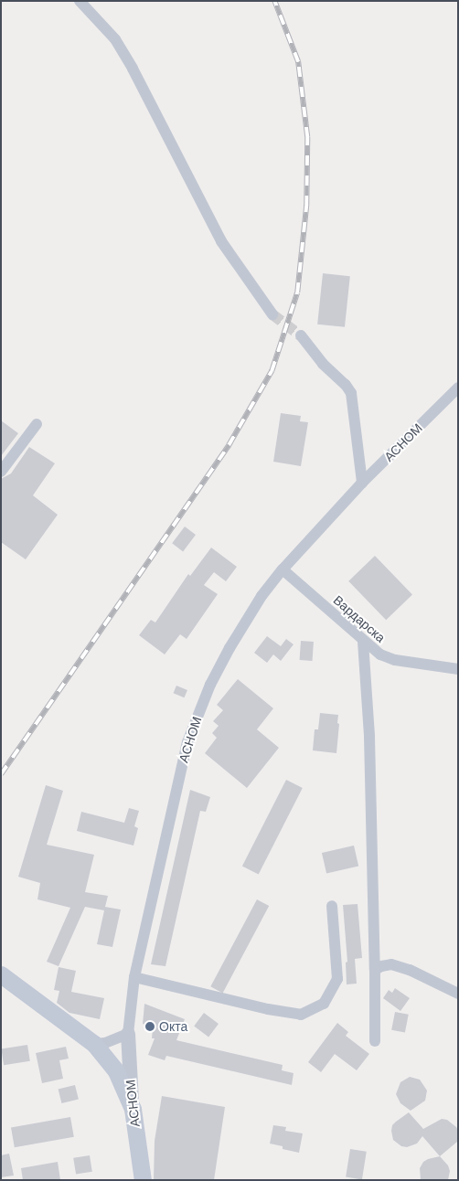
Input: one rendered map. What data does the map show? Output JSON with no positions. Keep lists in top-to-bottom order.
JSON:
{
  "streets": {
    "main road": ["АСНОМ"],
    "street": ["Вардарска"]
  },
  "crossings": [
    ["АСНОМ", "Вардарска"]
  ],
  "places": ["Окта"]
}
